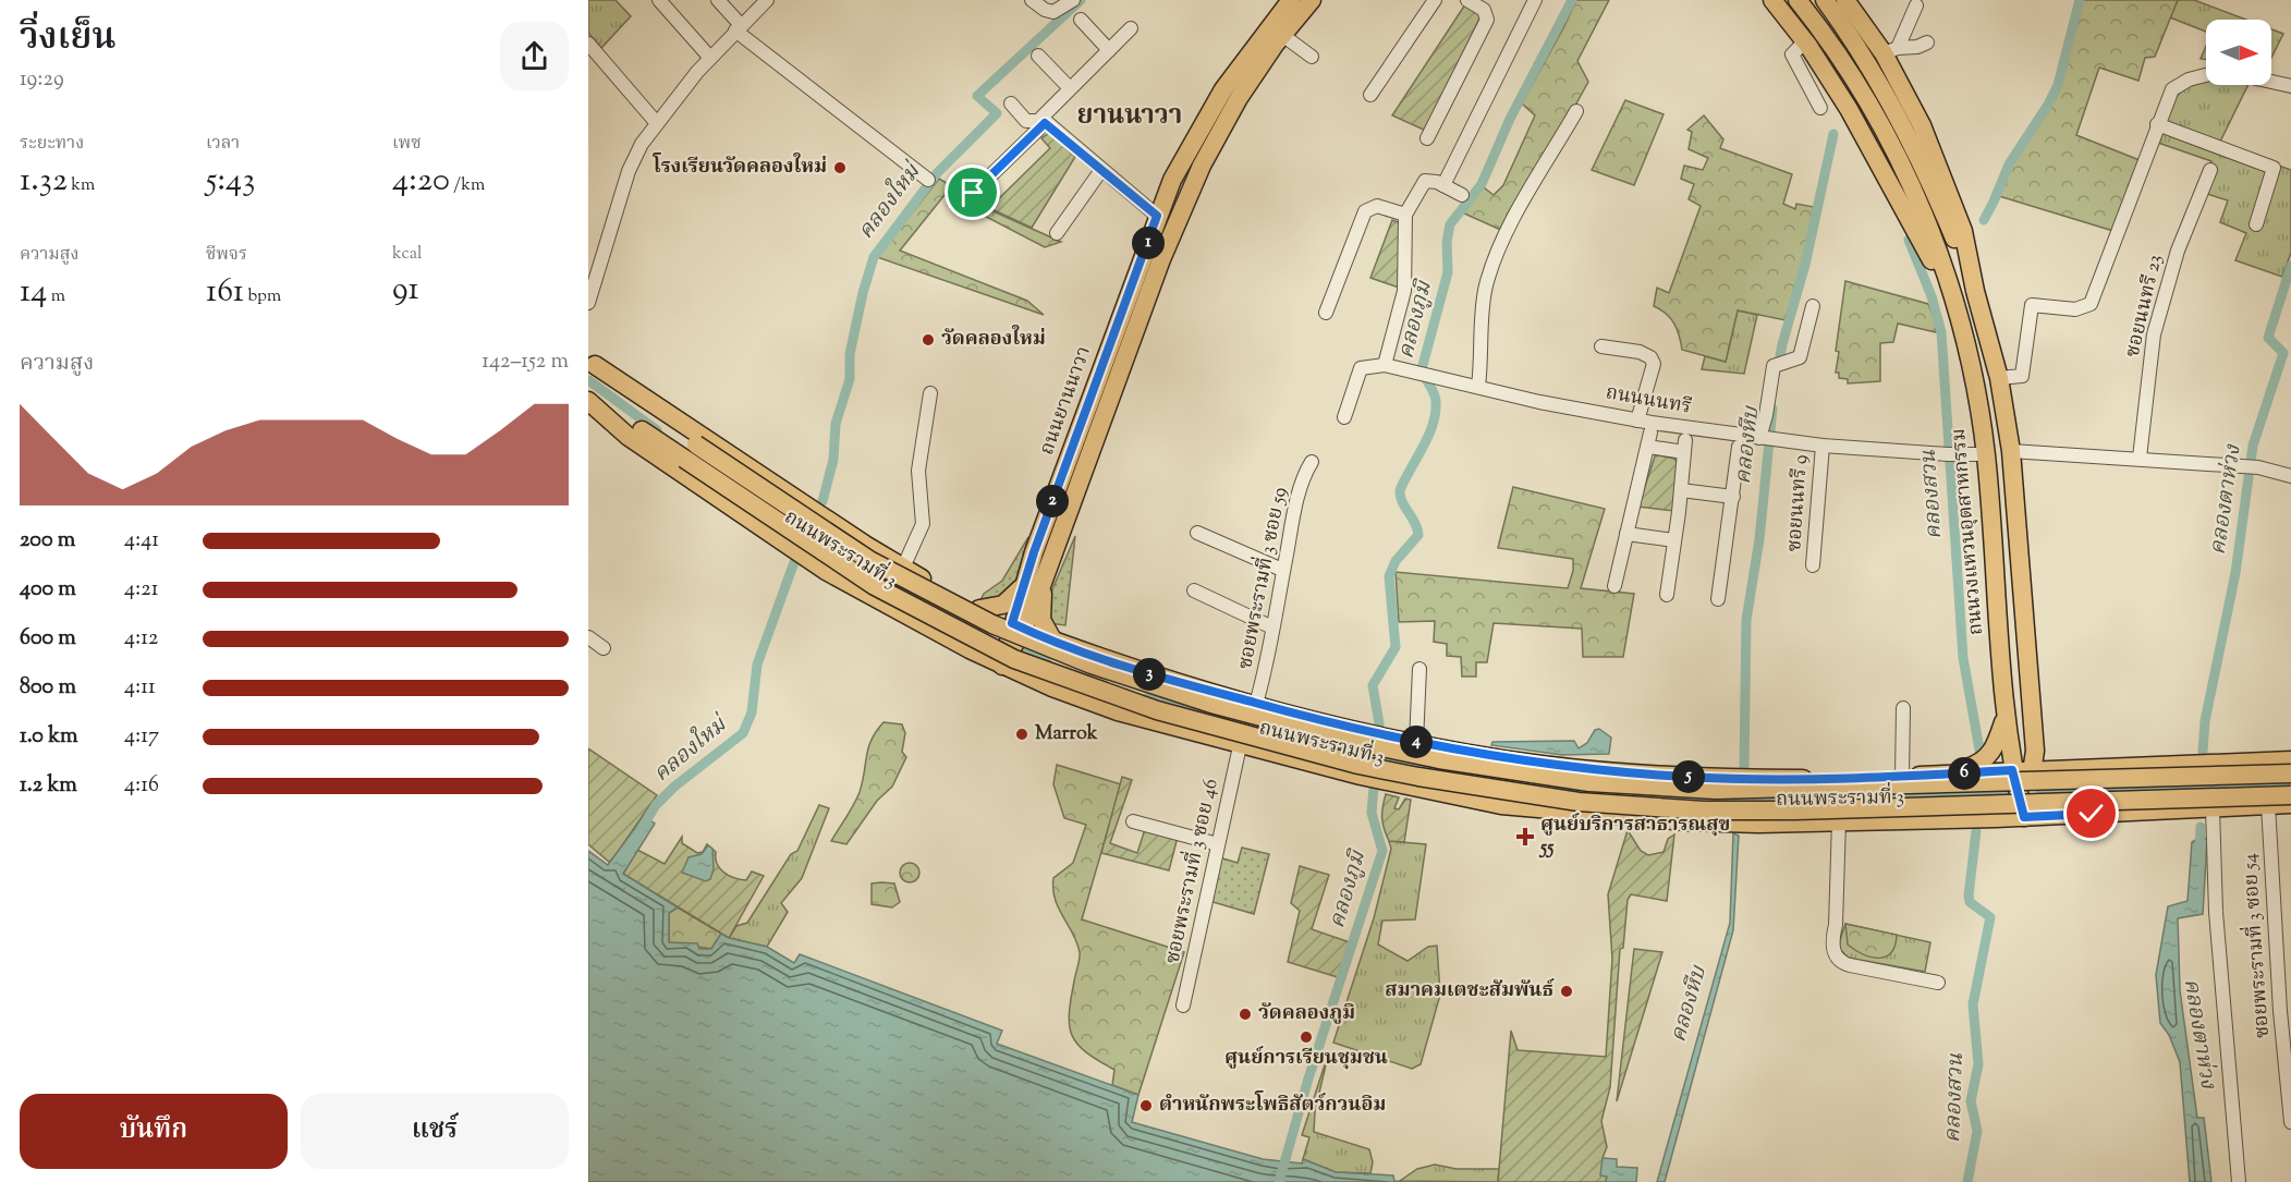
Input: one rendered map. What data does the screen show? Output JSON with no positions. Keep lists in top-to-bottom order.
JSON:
{
  "streets": {
    "main road": ["ถนนยานนาวา", "ถนนวงแหวนอุตสาหกรรม", "ถนนพระรามที่ 3"],
    "street": [
      "ซอยนนทรี 23",
      "ถนนนนทรี",
      "ซอยนนทรี 9",
      "ซอยพระรามที่ 3 ซอย 59",
      "ซอยพระรามที่ 3 ซอย 46",
      "ซอยพระรามที่ 3 ซอย 54"
    ]
  },
  "crossings": [
    ["ถนนยานนาวา", "ถนนพระรามที่ 3"],
    ["ถนนนนทรี", "ซอยนนทรี 9"],
    ["ถนนนนทรี", "ถนนวงแหวนอุตสาหกรรม"],
    ["ถนนวงแหวนอุตสาหกรรม", "ถนนพระรามที่ 3"],
    ["ถนนพระรามที่ 3", "ซอยพระรามที่ 3 ซอย 59"],
    ["ถนนพระรามที่ 3", "ซอยพระรามที่ 3 ซอย 46"],
    ["ถนนพระรามที่ 3", "ซอยพระรามที่ 3 ซอย 54"]
  ],
  "districts": ["ยานนาวา"],
  "water": [
    "คลองใหม่",
    "คลองภูมิ",
    "คลองหีบ",
    "คลองสวน",
    "คลองตาห่วง"
  ],
  "places": {
    "other": [
      "โรงเรียนวัดคลองใหม่",
      "วัดคลองใหม่",
      "Marrok",
      "สมาคมเตชะสัมพันธ์",
      "วัดคลองภูมิ",
      "ศูนย์การเรียนชุมชน",
      "ตำหนักพระโพธิสัตว์กวนอิม"
    ],
    "health": ["ศูนย์บริการสาธารณสุข 55"]
  },
  "north": "right",
  "page": {
    "heading": ["วิ่งเย็น", "19:29"],
    "stats": [
      ["ระยะทาง", "1.32 km"],
      ["เวลา", "5:43"],
      ["เพซ", "4:20 /km"],
      ["ความสูง", "14 m"],
      ["ชีพจร", "161 bpm"],
      ["kcal", "91"]
    ],
    "pins": [
      "1",
      "2",
      "3",
      "4",
      "6",
      "5"
    ],
    "chart": ["ความสูง", "142–152 m"],
    "list": [
      {
        "name": "200 m",
        "note": "4:41"
      },
      {
        "name": "400 m",
        "note": "4:21"
      },
      {
        "name": "600 m",
        "note": "4:12"
      },
      {
        "name": "800 m",
        "note": "4:11"
      },
      {
        "name": "1.0 km",
        "note": "4:17"
      },
      {
        "name": "1.2 km",
        "note": "4:16"
      }
    ],
    "buttons": ["บันทึก", "แชร์"]
  }
}
